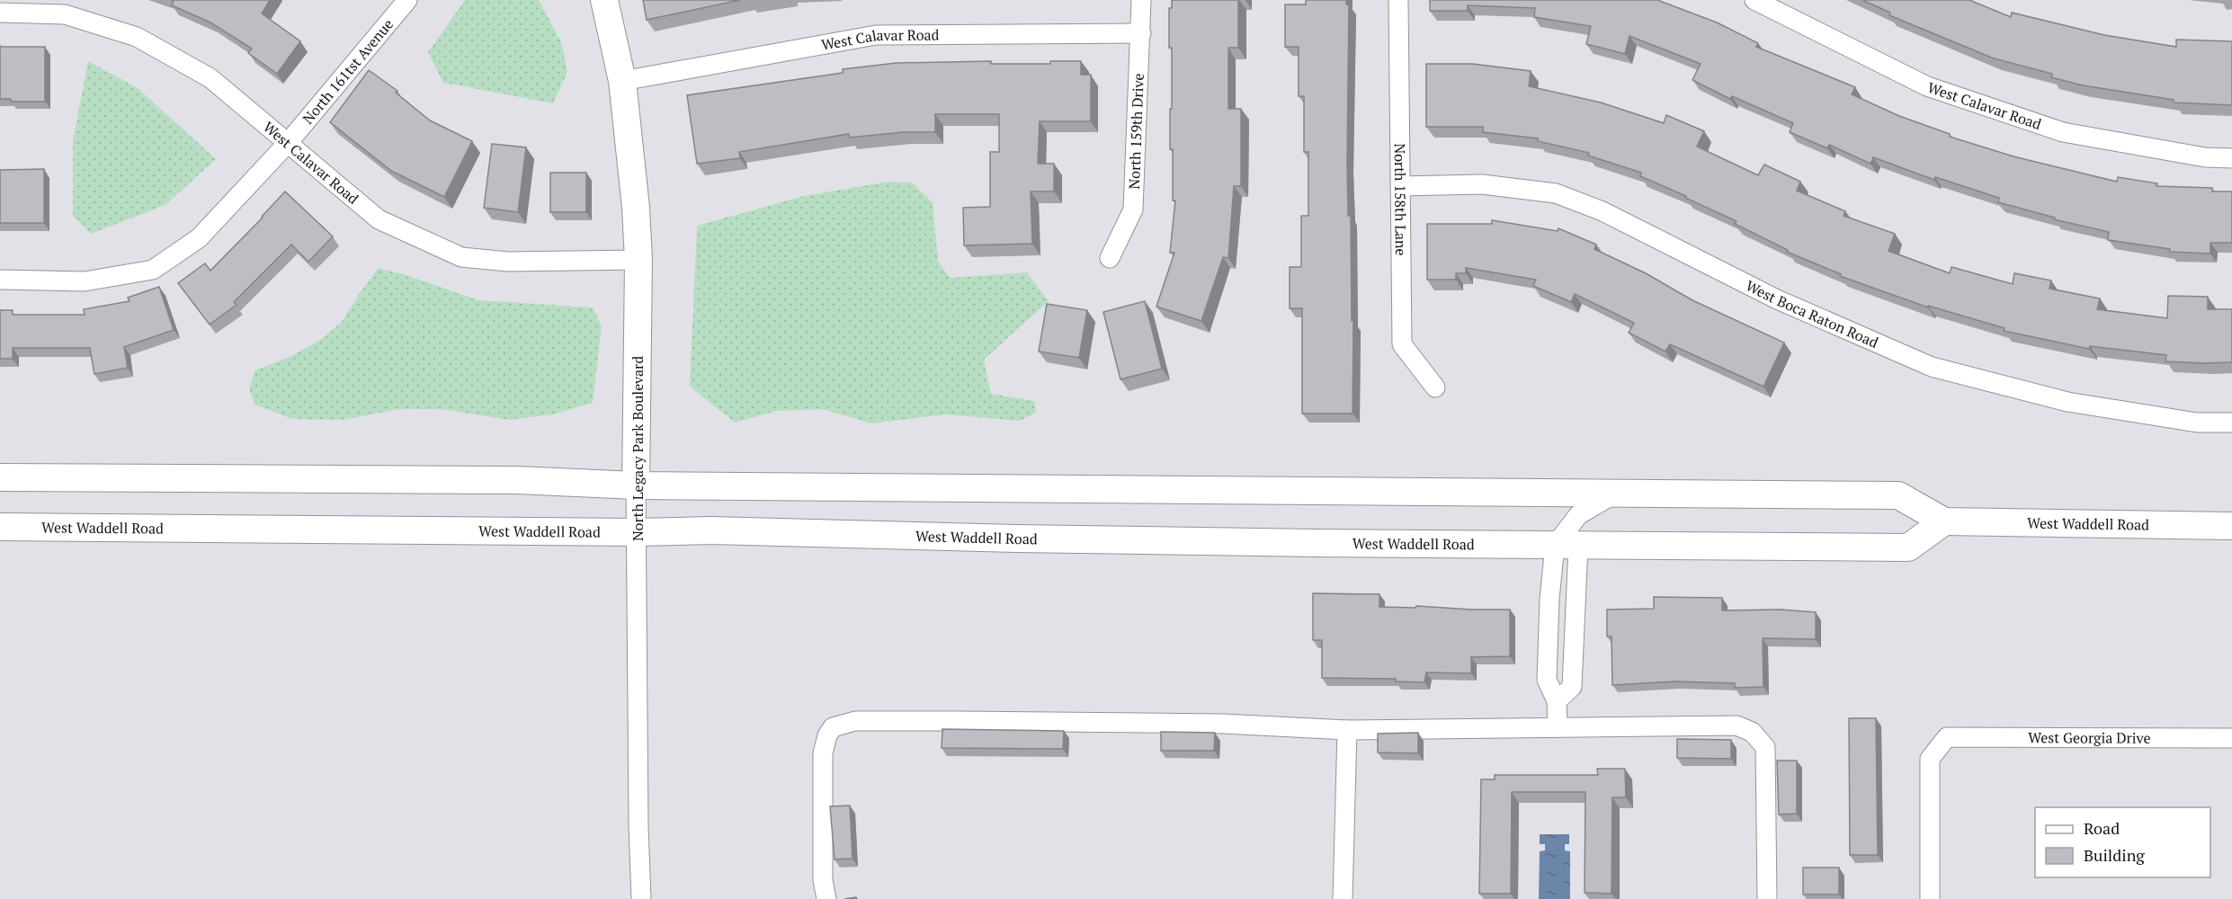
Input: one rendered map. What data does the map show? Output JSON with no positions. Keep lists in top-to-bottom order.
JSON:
{
  "streets": {
    "main road": ["North Legacy Park Boulevard", "West Waddell Road"],
    "street": [
      "West Calavar Road",
      "North 161tst Avenue",
      "North 159th Drive",
      "North 158th Lane",
      "West Boca Raton Road",
      "West Georgia Drive"
    ]
  },
  "crossings": [
    ["West Calavar Road", "North 161tst Avenue"],
    ["West Calavar Road", "North 159th Drive"],
    ["West Calavar Road", "North Legacy Park Boulevard"],
    ["North 158th Lane", "West Boca Raton Road"],
    ["North Legacy Park Boulevard", "West Waddell Road"]
  ],
  "legend": ["Road", "Building"]
}
